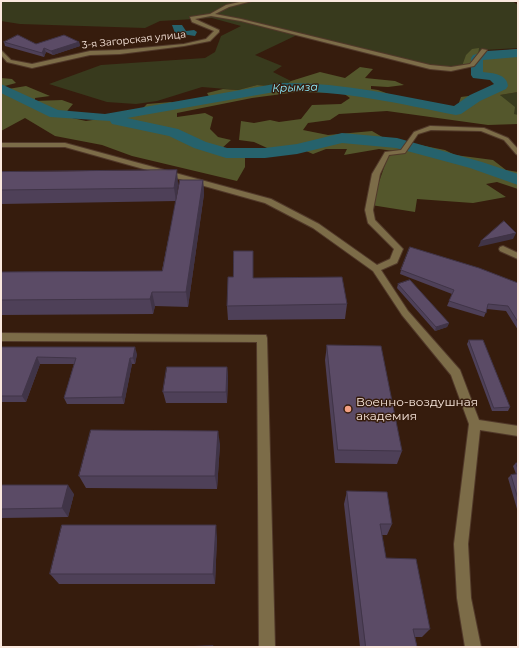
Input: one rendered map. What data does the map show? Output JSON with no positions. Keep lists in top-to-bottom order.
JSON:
{
  "streets": {
    "street": ["3-я Загорская улица"]
  },
  "water": ["Крымза"],
  "places": ["Военно-воздушная академия"]
}
